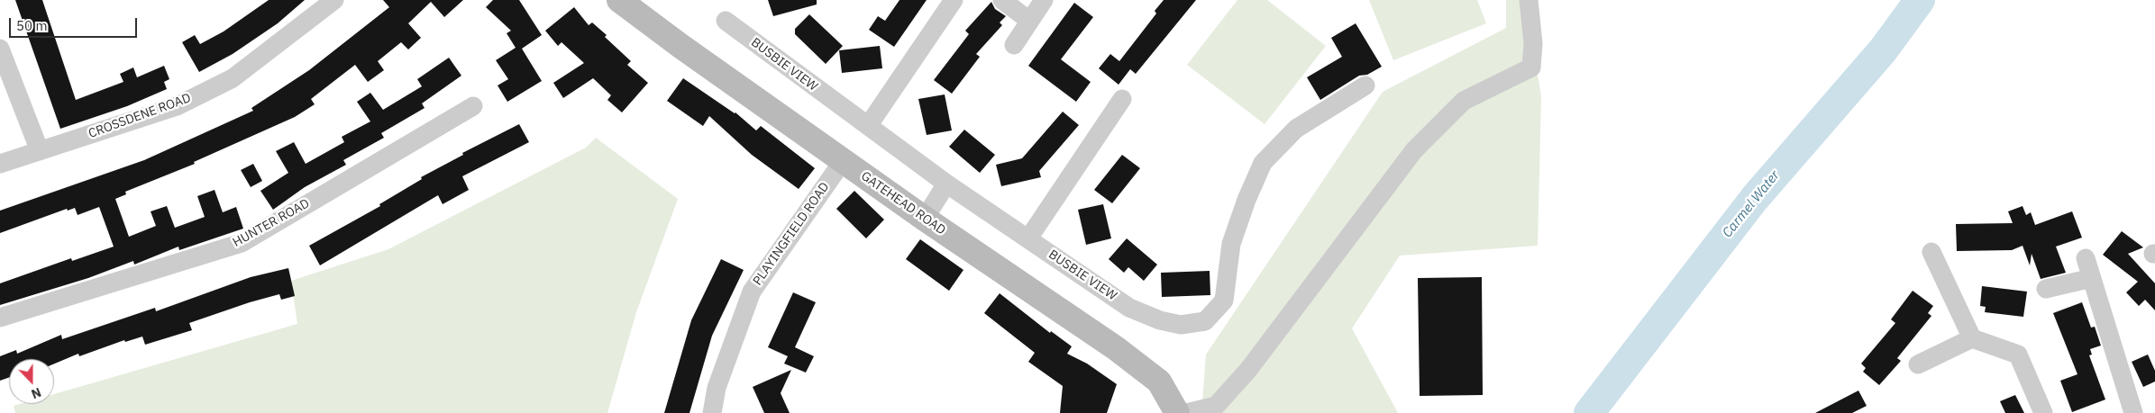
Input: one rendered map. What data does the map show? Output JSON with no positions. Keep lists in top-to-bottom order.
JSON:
{
  "streets": {
    "main road": ["GATEHEAD ROAD"],
    "street": [
      "BUSBIE VIEW",
      "CROSSDENE ROAD",
      "HUNTER ROAD",
      "PLAYINGFIELD ROAD"
    ]
  },
  "crossings": [
    ["GATEHEAD ROAD", "PLAYINGFIELD ROAD"]
  ],
  "water": ["Carmel Water"],
  "scale_bar": "50 m",
  "north": "bottom"
}
